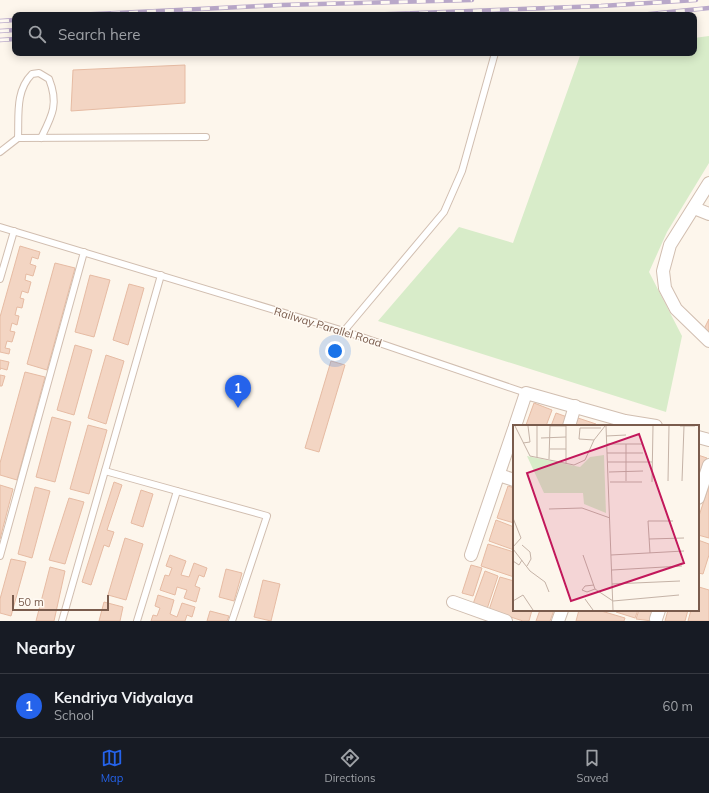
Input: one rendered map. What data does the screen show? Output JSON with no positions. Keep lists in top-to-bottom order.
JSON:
{
  "streets": {
    "street": ["Railway Parallel Road"]
  },
  "scale_bar": "50 m",
  "page": {
    "search": "Search here",
    "pins": "1",
    "scale": "50 m",
    "heading": "Nearby",
    "list": [
      {
        "mark": "1",
        "name": "Kendriya Vidyalaya",
        "note": "School",
        "value": "60 m"
      }
    ],
    "nav": ["Map", "Directions", "Saved"]
  }
}
